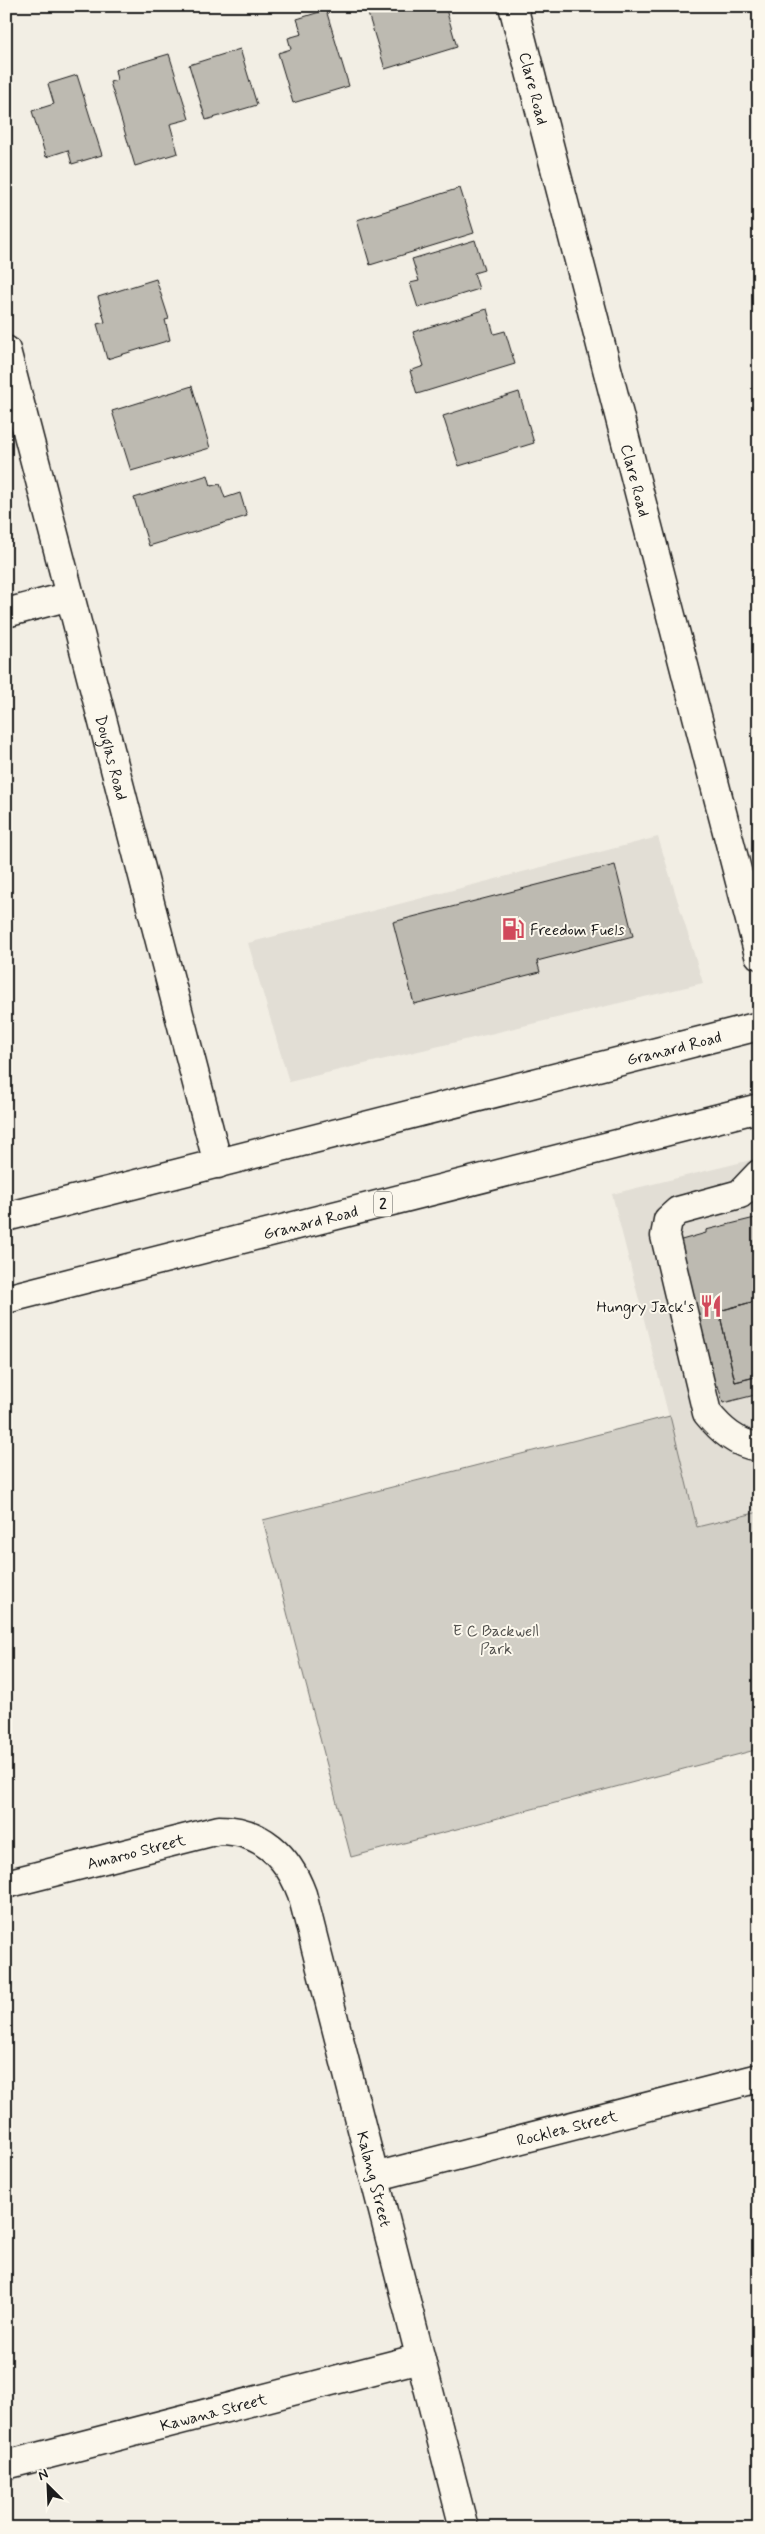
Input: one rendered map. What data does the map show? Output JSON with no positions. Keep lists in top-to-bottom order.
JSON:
{
  "streets": {
    "main road": [
      "Clare Road",
      "Douglas Road",
      "Granard Road",
      "2",
      "Amaroo Street",
      "Rocklea Street",
      "Kalang Street",
      "Kawana Street"
    ]
  },
  "crossings": [
    ["Douglas Road", "Granard Road"],
    ["Amaroo Street", "Kalang Street"],
    ["Rocklea Street", "Kalang Street"],
    ["Kalang Street", "Kawana Street"]
  ],
  "parks": ["E C Backwell Park"],
  "places": {
    "fuel station": ["Freedom Fuels"],
    "restaurant": ["Hungry Jack's"]
  },
  "north": "top left"
}
